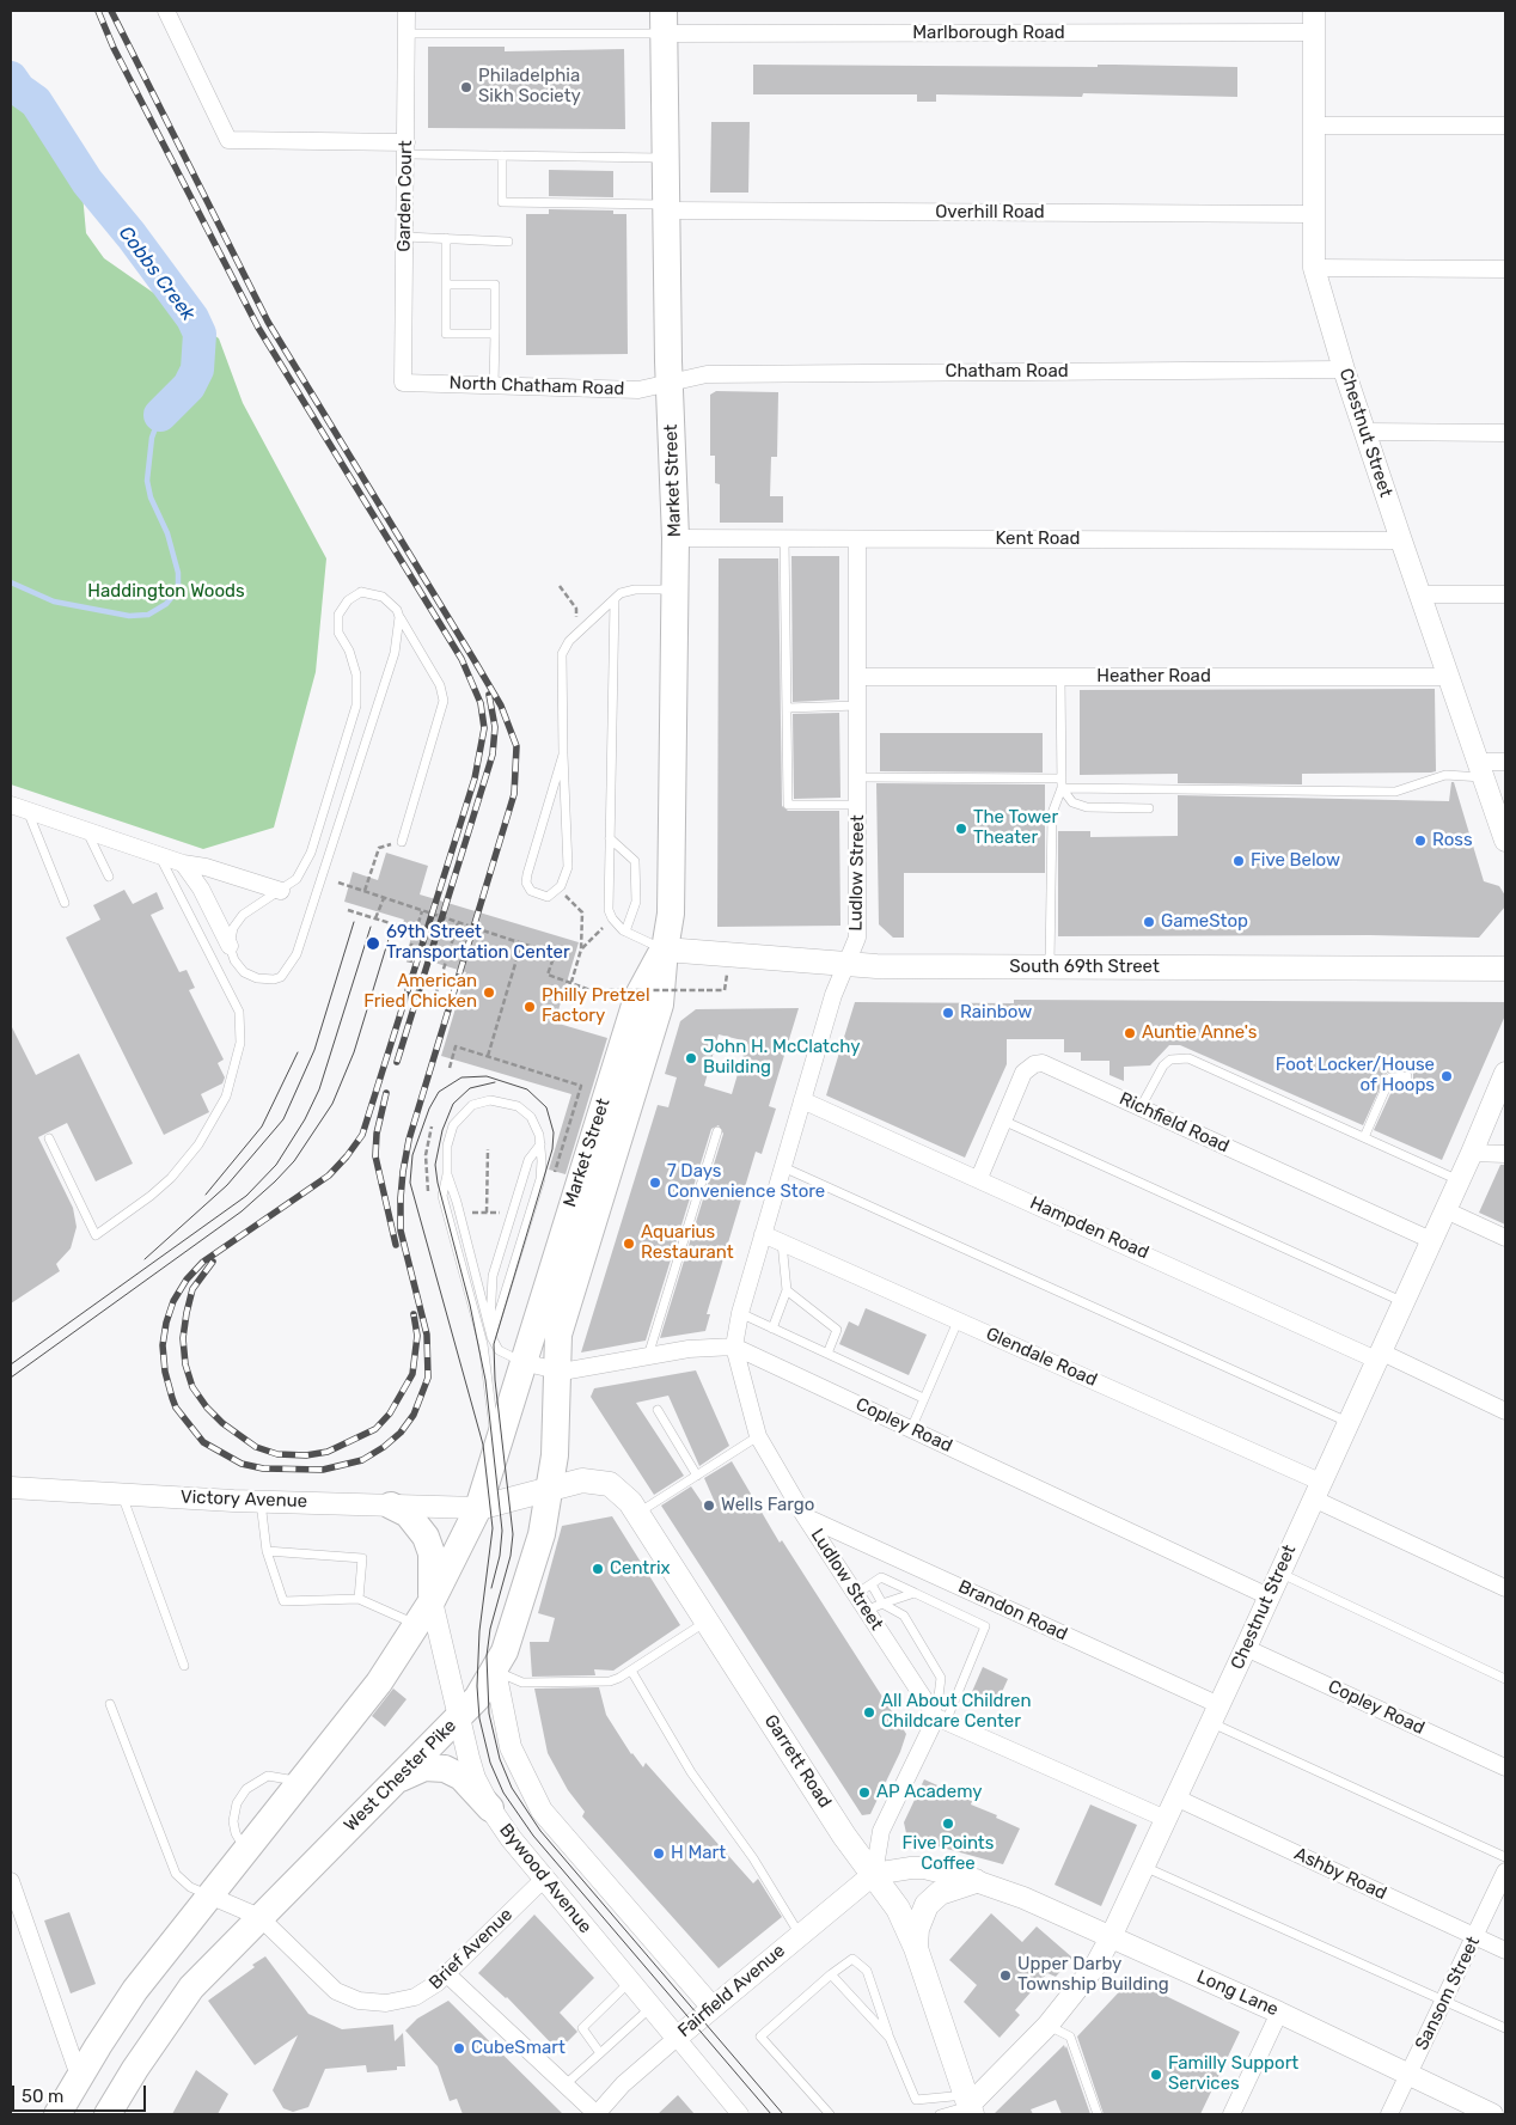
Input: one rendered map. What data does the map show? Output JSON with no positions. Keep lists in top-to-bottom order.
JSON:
{
  "streets": {
    "main road": [
      "Market Street",
      "South 69th Street",
      "Garrett Road",
      "West Chester Pike"
    ],
    "street": [
      "Marlborough Road",
      "Garden Court",
      "Overhill Road",
      "Chatham Road",
      "North Chatham Road",
      "Chestnut Street",
      "Kent Road",
      "Heather Road",
      "Ludlow Street",
      "Richfield Road",
      "Hampden Road",
      "Glendale Road",
      "Copley Road",
      "Victory Avenue",
      "Brandon Road",
      "Ashby Road",
      "Bywood Avenue",
      "Brief Avenue",
      "Fairfield Avenue",
      "Long Lane",
      "Sansom Street"
    ]
  },
  "crossings": [
    ["Marlborough Road", "Chestnut Street"],
    ["Marlborough Road", "Market Street"],
    ["Garden Court", "North Chatham Road"],
    ["Overhill Road", "Chestnut Street"],
    ["Overhill Road", "Market Street"],
    ["Chatham Road", "North Chatham Road"],
    ["Chatham Road", "Chestnut Street"],
    ["Chatham Road", "Market Street"],
    ["North Chatham Road", "Market Street"],
    ["Chestnut Street", "Kent Road"],
    ["Chestnut Street", "Heather Road"],
    ["Chestnut Street", "Richfield Road"],
    ["Chestnut Street", "Hampden Road"],
    ["Chestnut Street", "Glendale Road"],
    ["Chestnut Street", "Copley Road"],
    ["Chestnut Street", "Brandon Road"],
    ["Chestnut Street", "Garrett Road"],
    ["Chestnut Street", "Ashby Road"],
    ["Chestnut Street", "Long Lane"],
    ["Market Street", "Kent Road"],
    ["Market Street", "South 69th Street"],
    ["Market Street", "Copley Road"],
    ["Market Street", "West Chester Pike"],
    ["Kent Road", "Ludlow Street"],
    ["Heather Road", "Ludlow Street"],
    ["Ludlow Street", "South 69th Street"],
    ["Ludlow Street", "Hampden Road"],
    ["Ludlow Street", "Glendale Road"],
    ["Ludlow Street", "Copley Road"],
    ["Ludlow Street", "Brandon Road"],
    ["Richfield Road", "Hampden Road"],
    ["Copley Road", "West Chester Pike"],
    ["Victory Avenue", "Garrett Road"],
    ["Garrett Road", "West Chester Pike"],
    ["Garrett Road", "Fairfield Avenue"],
    ["Garrett Road", "Long Lane"],
    ["West Chester Pike", "Bywood Avenue"],
    ["West Chester Pike", "Brief Avenue"],
    ["Ashby Road", "Sansom Street"],
    ["Bywood Avenue", "Brief Avenue"],
    ["Bywood Avenue", "Fairfield Avenue"],
    ["Fairfield Avenue", "Long Lane"],
    ["Long Lane", "Sansom Street"]
  ],
  "water": ["Cobbs Creek"],
  "parks": ["Haddington Woods"],
  "places": [
    "Philadelphia Sikh Society",
    "The Tower Theater",
    "Ross",
    "Five Below",
    "GameStop",
    "69th Street Transportation Center",
    "American Fried Chicken",
    "Philly Pretzel Factory",
    "Rainbow",
    "Auntie Anne's",
    "John H. McClatchy Building",
    "Foot Locker/House of Hoops",
    "7 Days Convenience Store",
    "Aquarius Restaurant",
    "Wells Fargo",
    "Centrix",
    "All About Children Childcare Center",
    "AP Academy",
    "Five Points Coffee",
    "H Mart",
    "Upper Darby Township Building",
    "CubeSmart",
    "Familly Support Services"
  ],
  "scale_bar": "50 m"
}
